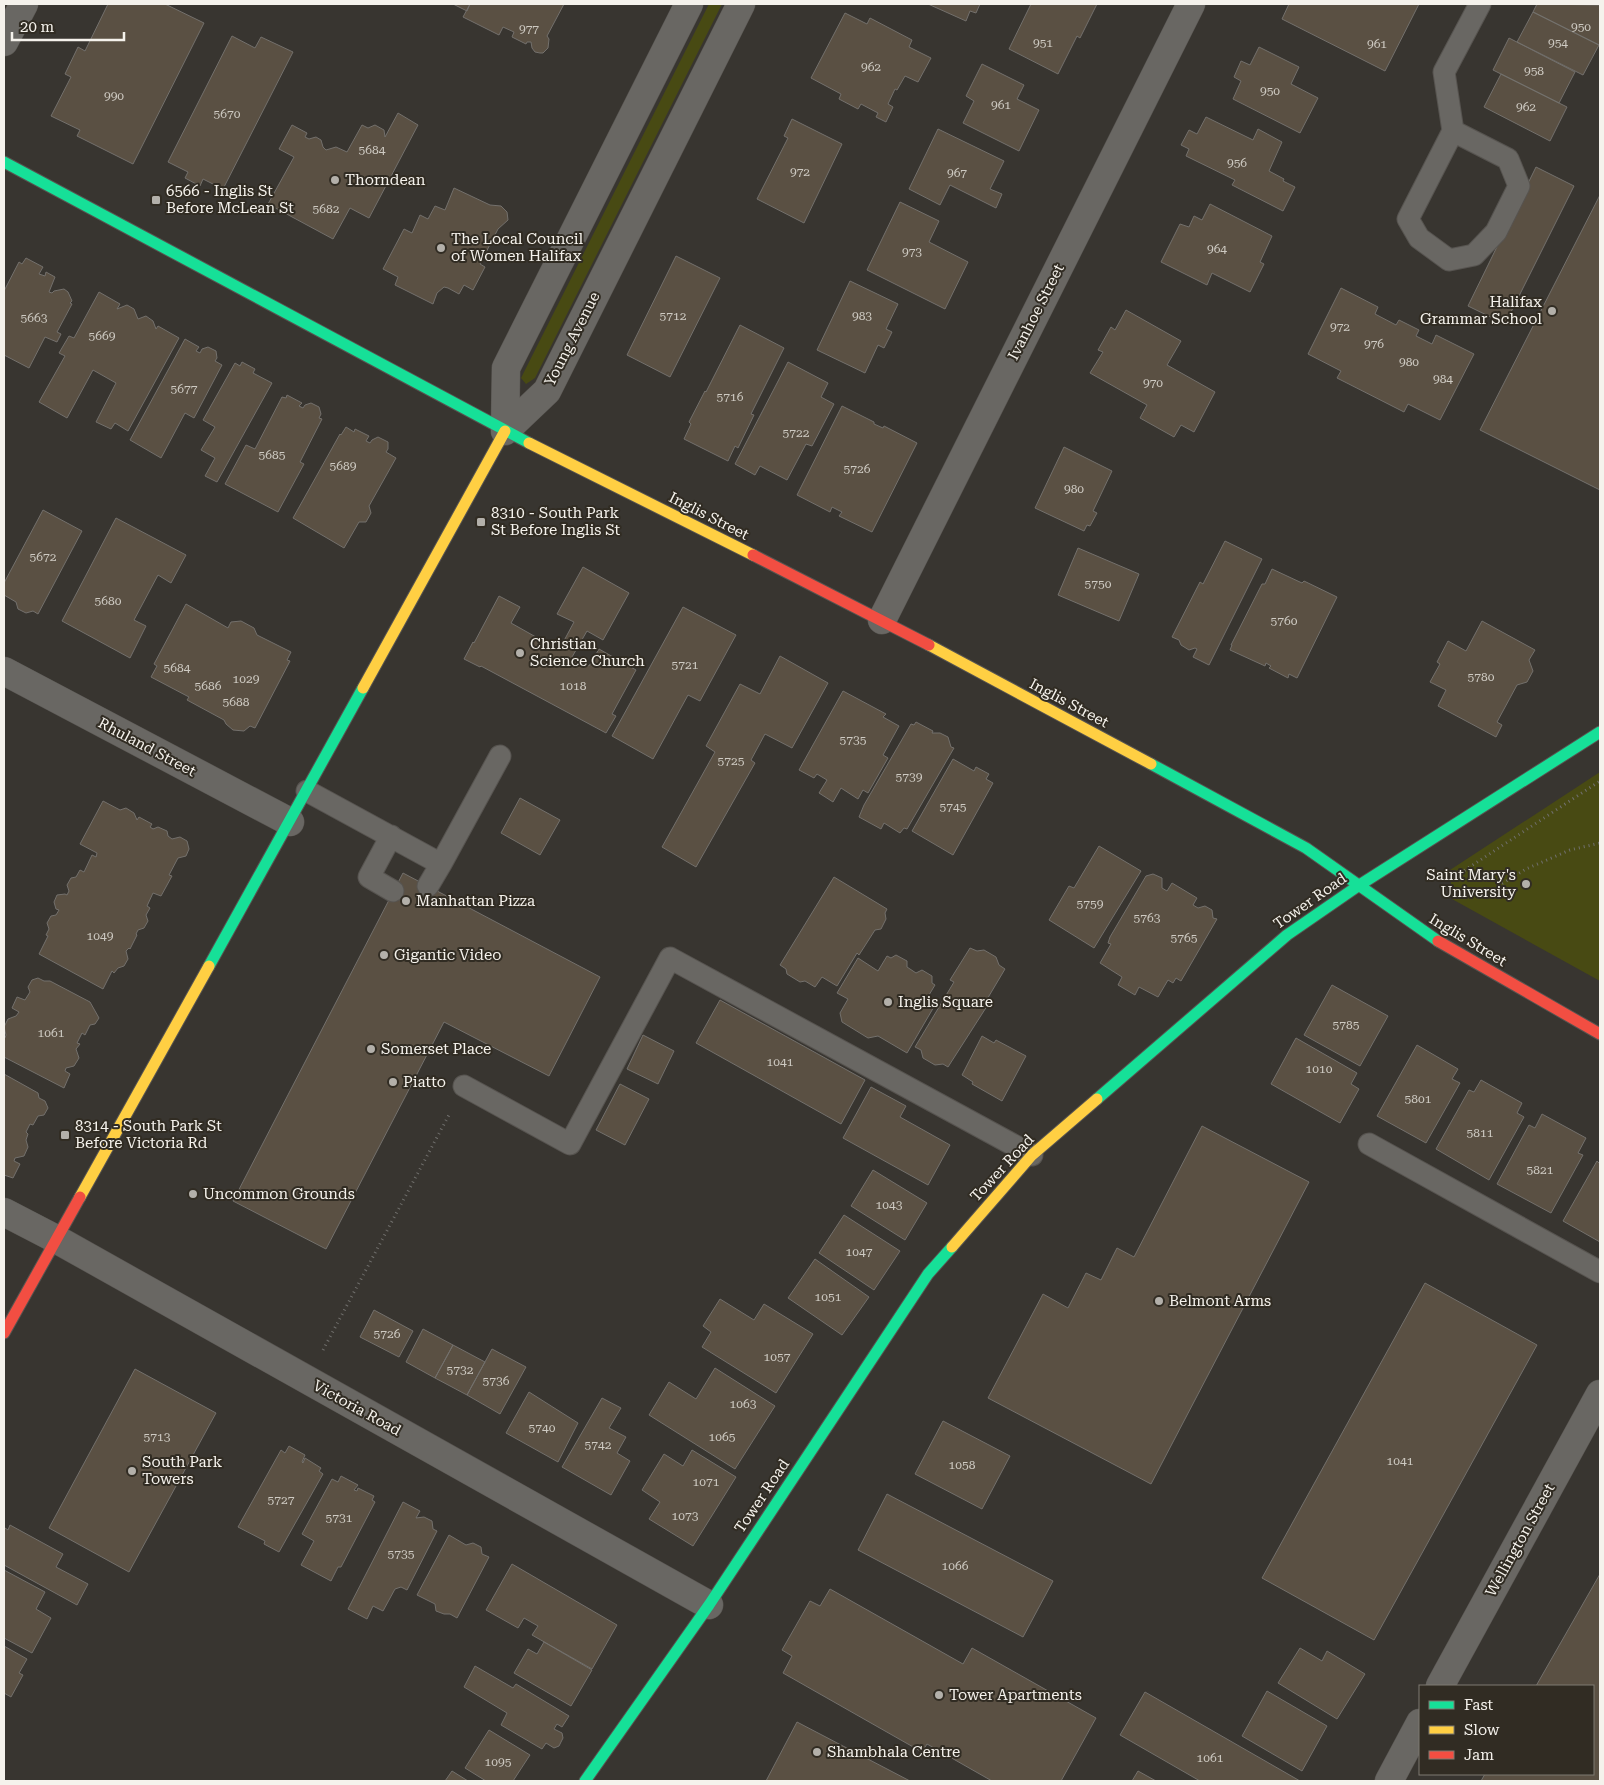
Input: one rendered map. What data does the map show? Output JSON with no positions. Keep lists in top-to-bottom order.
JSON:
{
  "streets": {
    "street": [
      "Ivanhoe Street",
      "Young Avenue",
      "Inglis Street",
      "Rhuland Street",
      "Tower Road",
      "Victoria Road",
      "Wellington Street"
    ]
  },
  "crossings": [
    ["Ivanhoe Street", "Inglis Street"],
    ["Young Avenue", "Inglis Street"],
    ["Inglis Street", "Tower Road"],
    ["Tower Road", "Victoria Road"]
  ],
  "places": {
    "other": [
      "Thorndean",
      "The Local Council of Women Halifax",
      "Halifax Grammar School",
      "Christian Science Church",
      "Saint Mary's University",
      "Manhattan Pizza",
      "Gigantic Video",
      "Inglis Square",
      "Somerset Place",
      "Piatto",
      "Uncommon Grounds",
      "Belmont Arms",
      "South Park Towers",
      "Tower Apartments",
      "Shambhala Centre"
    ],
    "transit": ["6566 - Inglis St Before McLean St", "8310 - South Park St Before Inglis St", "8314 - South Park St Before Victoria Rd"]
  },
  "house_numbers": [
    "950",
    "977",
    "951",
    "954",
    "961",
    "962",
    "958",
    "950",
    "990",
    "961",
    "962",
    "5670",
    "5684",
    "956",
    "972",
    "967",
    "5682",
    "964",
    "973",
    "5712",
    "983",
    "5663",
    "972",
    "5669",
    "976",
    "980",
    "984",
    "970",
    "5677",
    "5716",
    "5722",
    "5685",
    "5689",
    "5726",
    "980",
    "5672",
    "5750",
    "5680",
    "5760",
    "5721",
    "5684",
    "5780",
    "1029",
    "5686",
    "1018",
    "5688",
    "5735",
    "5725",
    "5739",
    "5745",
    "5759",
    "5763",
    "1049",
    "5765",
    "5785",
    "1061",
    "1041",
    "1010",
    "5801",
    "5811",
    "5821",
    "1043",
    "1047",
    "1051",
    "5726",
    "1057",
    "5732",
    "5736",
    "1063",
    "5740",
    "5713",
    "1065",
    "5742",
    "1041",
    "1058",
    "1071",
    "5727",
    "1073",
    "5731",
    "5735",
    "1066",
    "1061",
    "1095"
  ],
  "legend": ["Fast", "Slow", "Jam"],
  "scale_bar": "20 m"
}
